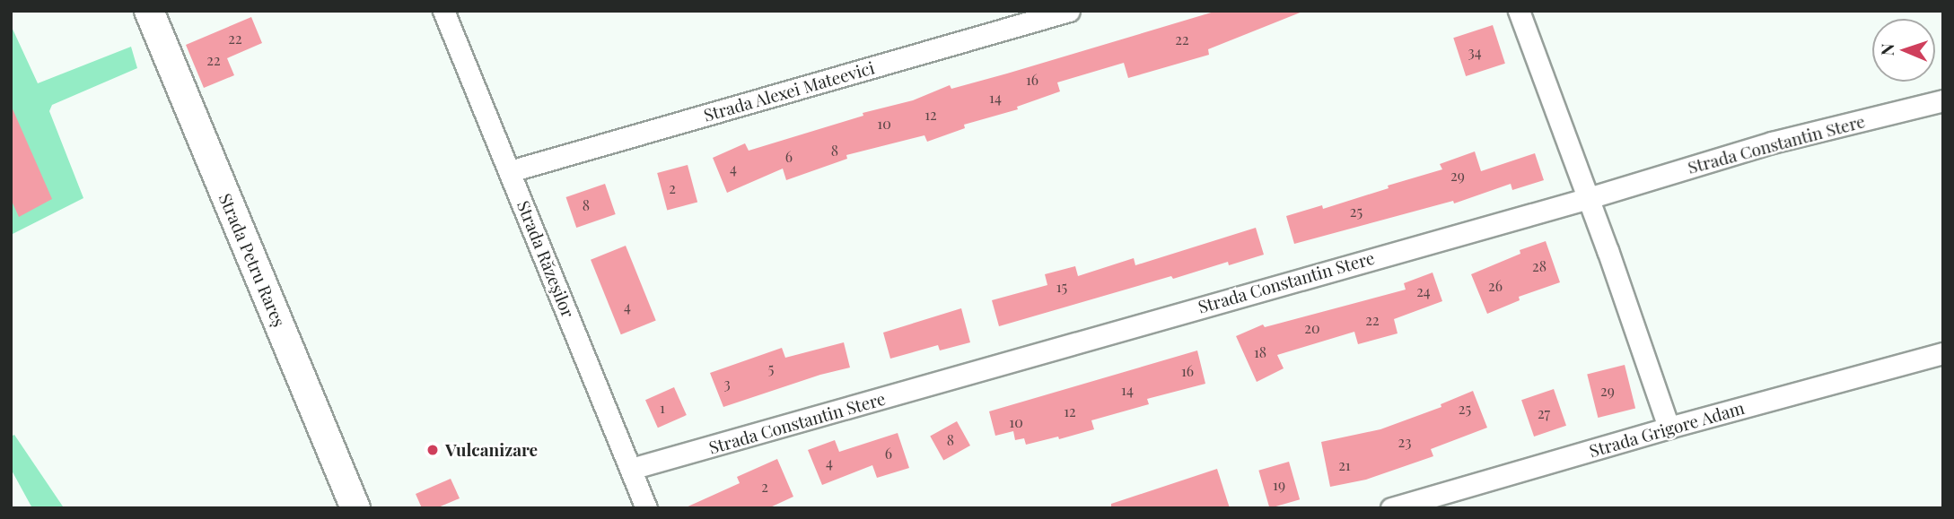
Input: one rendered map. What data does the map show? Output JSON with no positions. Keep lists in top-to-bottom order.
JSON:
{
  "streets": {
    "main road": ["Strada Petru Rareș"],
    "street": [
      "Strada Alexei Mateevici",
      "Strada Constantin Stere",
      "Strada Răzeşilor",
      "Strada Grigore Adam"
    ]
  },
  "crossings": [
    ["Strada Alexei Mateevici", "Strada Răzeşilor"],
    ["Strada Constantin Stere", "Strada Răzeşilor"]
  ],
  "places": ["Vulcanizare"],
  "house_numbers": [
    "22",
    "22",
    "34",
    "22",
    "16",
    "14",
    "12",
    "10",
    "8",
    "6",
    "4",
    "29",
    "2",
    "8",
    "25",
    "28",
    "26",
    "15",
    "24",
    "4",
    "22",
    "20",
    "18",
    "5",
    "16",
    "3",
    "14",
    "29",
    "1",
    "25",
    "12",
    "27",
    "10",
    "8",
    "23",
    "6",
    "4",
    "21",
    "19",
    "2"
  ],
  "north": "left"
}
